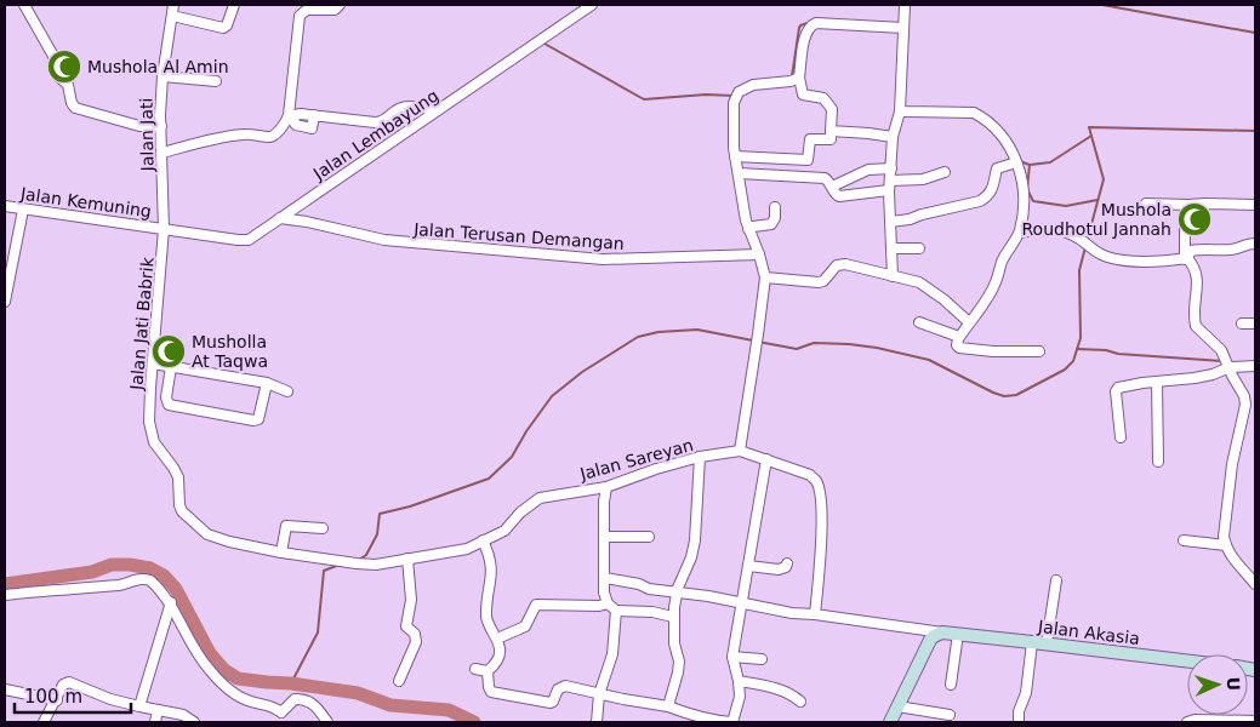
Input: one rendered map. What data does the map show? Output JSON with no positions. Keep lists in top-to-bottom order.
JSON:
{
  "streets": {
    "street": [
      "Jalan Jati",
      "Jalan Lembayung",
      "Jalan Kemuning",
      "Jalan Terusan Demangan",
      "Jalan Jati Babrik",
      "Jalan Sareyan",
      "Jalan Akasia"
    ]
  },
  "crossings": [
    ["Jalan Jati", "Jalan Lembayung"],
    ["Jalan Jati", "Jalan Kemuning"],
    ["Jalan Jati", "Jalan Jati Babrik"],
    ["Jalan Lembayung", "Jalan Kemuning"],
    ["Jalan Lembayung", "Jalan Terusan Demangan"],
    ["Jalan Lembayung", "Jalan Jati Babrik"],
    ["Jalan Kemuning", "Jalan Jati Babrik"],
    ["Jalan Jati Babrik", "Jalan Sareyan"]
  ],
  "places": {
    "mosque": ["Mushola Al Amin", "Mushola Roudhotul Jannah", "Musholla At Taqwa"]
  },
  "scale_bar": "100 m",
  "north": "right"
}
